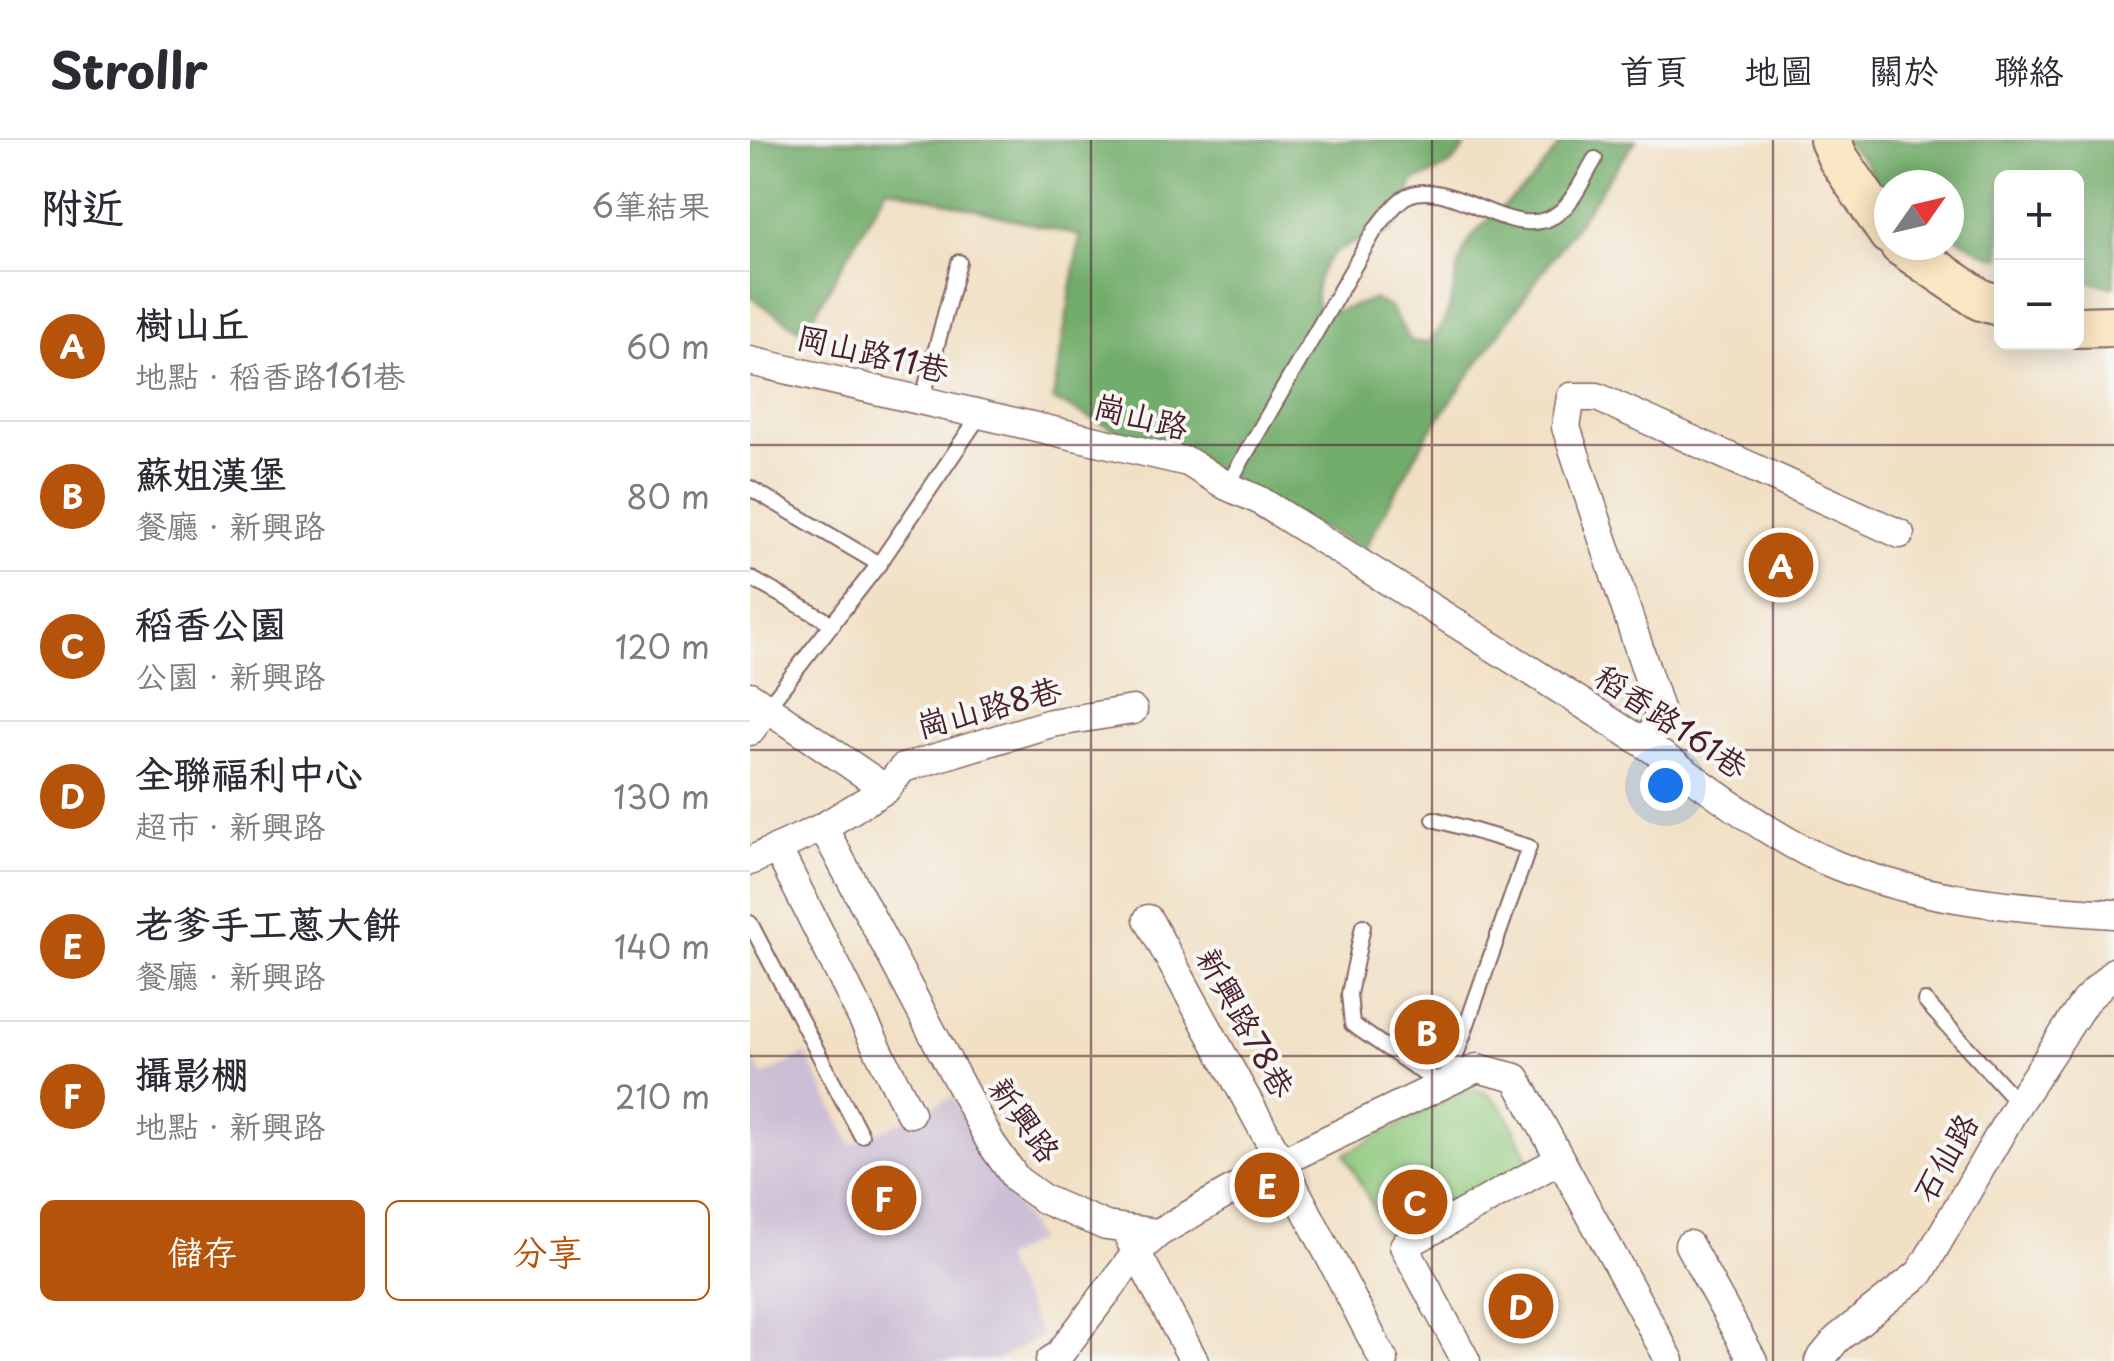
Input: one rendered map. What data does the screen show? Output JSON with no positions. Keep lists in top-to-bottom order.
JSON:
{
  "streets": {
    "street": [
      "岡山路11巷",
      "崗山路",
      "崗山路8巷",
      "稻香路161巷",
      "新興路78巷",
      "新興路",
      "石仙路"
    ]
  },
  "crossings": [
    ["岡山路11巷", "崗山路"],
    ["崗山路", "稻香路161巷"],
    ["崗山路8巷", "新興路"],
    ["新興路78巷", "新興路"]
  ],
  "north": "top right",
  "page": {
    "header": "Strollr",
    "nav": [
      "首頁",
      "地圖",
      "關於",
      "聯絡"
    ],
    "heading": ["附近", "6筆結果"],
    "map_buttons": ["+", "−"],
    "list": [
      {
        "mark": "A",
        "name": "樹山丘",
        "note": "地點 · 稻香路161巷",
        "value": "60 m"
      },
      {
        "mark": "B",
        "name": "蘇姐漢堡",
        "note": "餐廳 · 新興路",
        "value": "80 m"
      },
      {
        "mark": "C",
        "name": "稻香公園",
        "note": "公園 · 新興路",
        "value": "120 m"
      },
      {
        "mark": "D",
        "name": "全聯福利中心",
        "note": "超市 · 新興路",
        "value": "130 m"
      },
      {
        "mark": "E",
        "name": "老爹手工蔥大餅",
        "note": "餐廳 · 新興路",
        "value": "140 m"
      },
      {
        "mark": "F",
        "name": "攝影棚",
        "note": "地點 · 新興路",
        "value": "210 m"
      }
    ],
    "pins": [
      "A",
      "B",
      "E",
      "F",
      "C",
      "D"
    ],
    "buttons": ["儲存", "分享"]
  }
}
